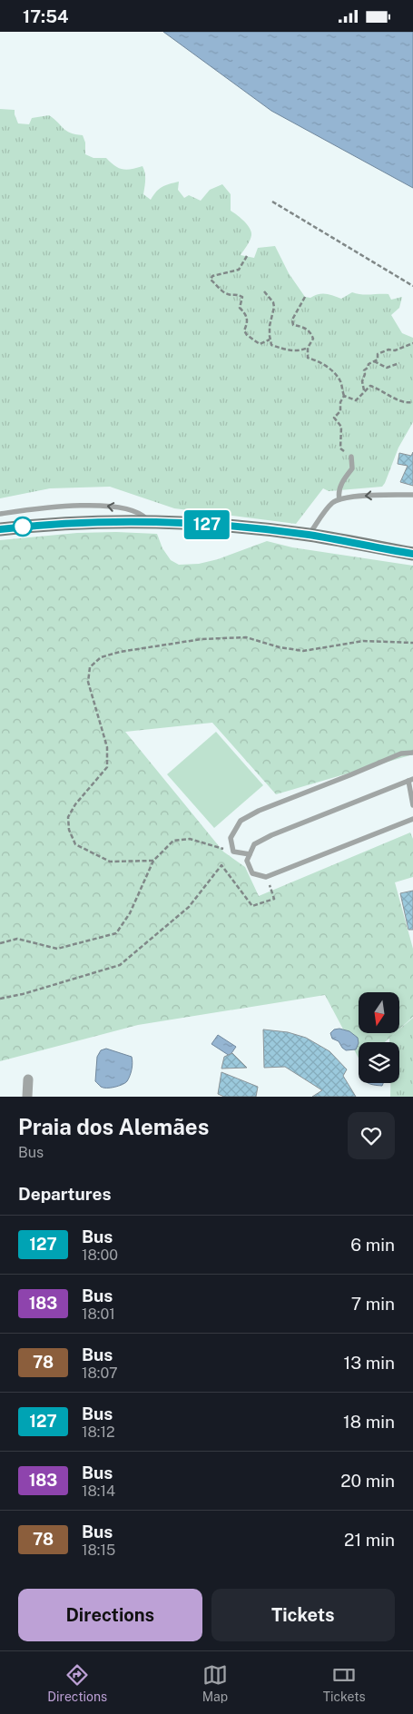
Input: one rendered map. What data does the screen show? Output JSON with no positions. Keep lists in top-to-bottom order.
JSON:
{
  "lines": ["bus line 127"],
  "north": "bottom",
  "page": {
    "status": "17:54",
    "on_map": "127",
    "heading": [
      ["Praia dos Alemães", "Bus"],
      "Departures"
    ],
    "list": [
      {
        "mark": "127",
        "name": "Bus",
        "note": "18:00",
        "value": "6 min"
      },
      {
        "mark": "183",
        "name": "Bus",
        "note": "18:01",
        "value": "7 min"
      },
      {
        "mark": "78",
        "name": "Bus",
        "note": "18:07",
        "value": "13 min"
      },
      {
        "mark": "127",
        "name": "Bus",
        "note": "18:12",
        "value": "18 min"
      },
      {
        "mark": "183",
        "name": "Bus",
        "note": "18:14",
        "value": "20 min"
      },
      {
        "mark": "78",
        "name": "Bus",
        "note": "18:15",
        "value": "21 min"
      }
    ],
    "buttons": ["Directions", "Tickets"],
    "tabs": ["Directions", "Map", "Tickets"]
  }
}
